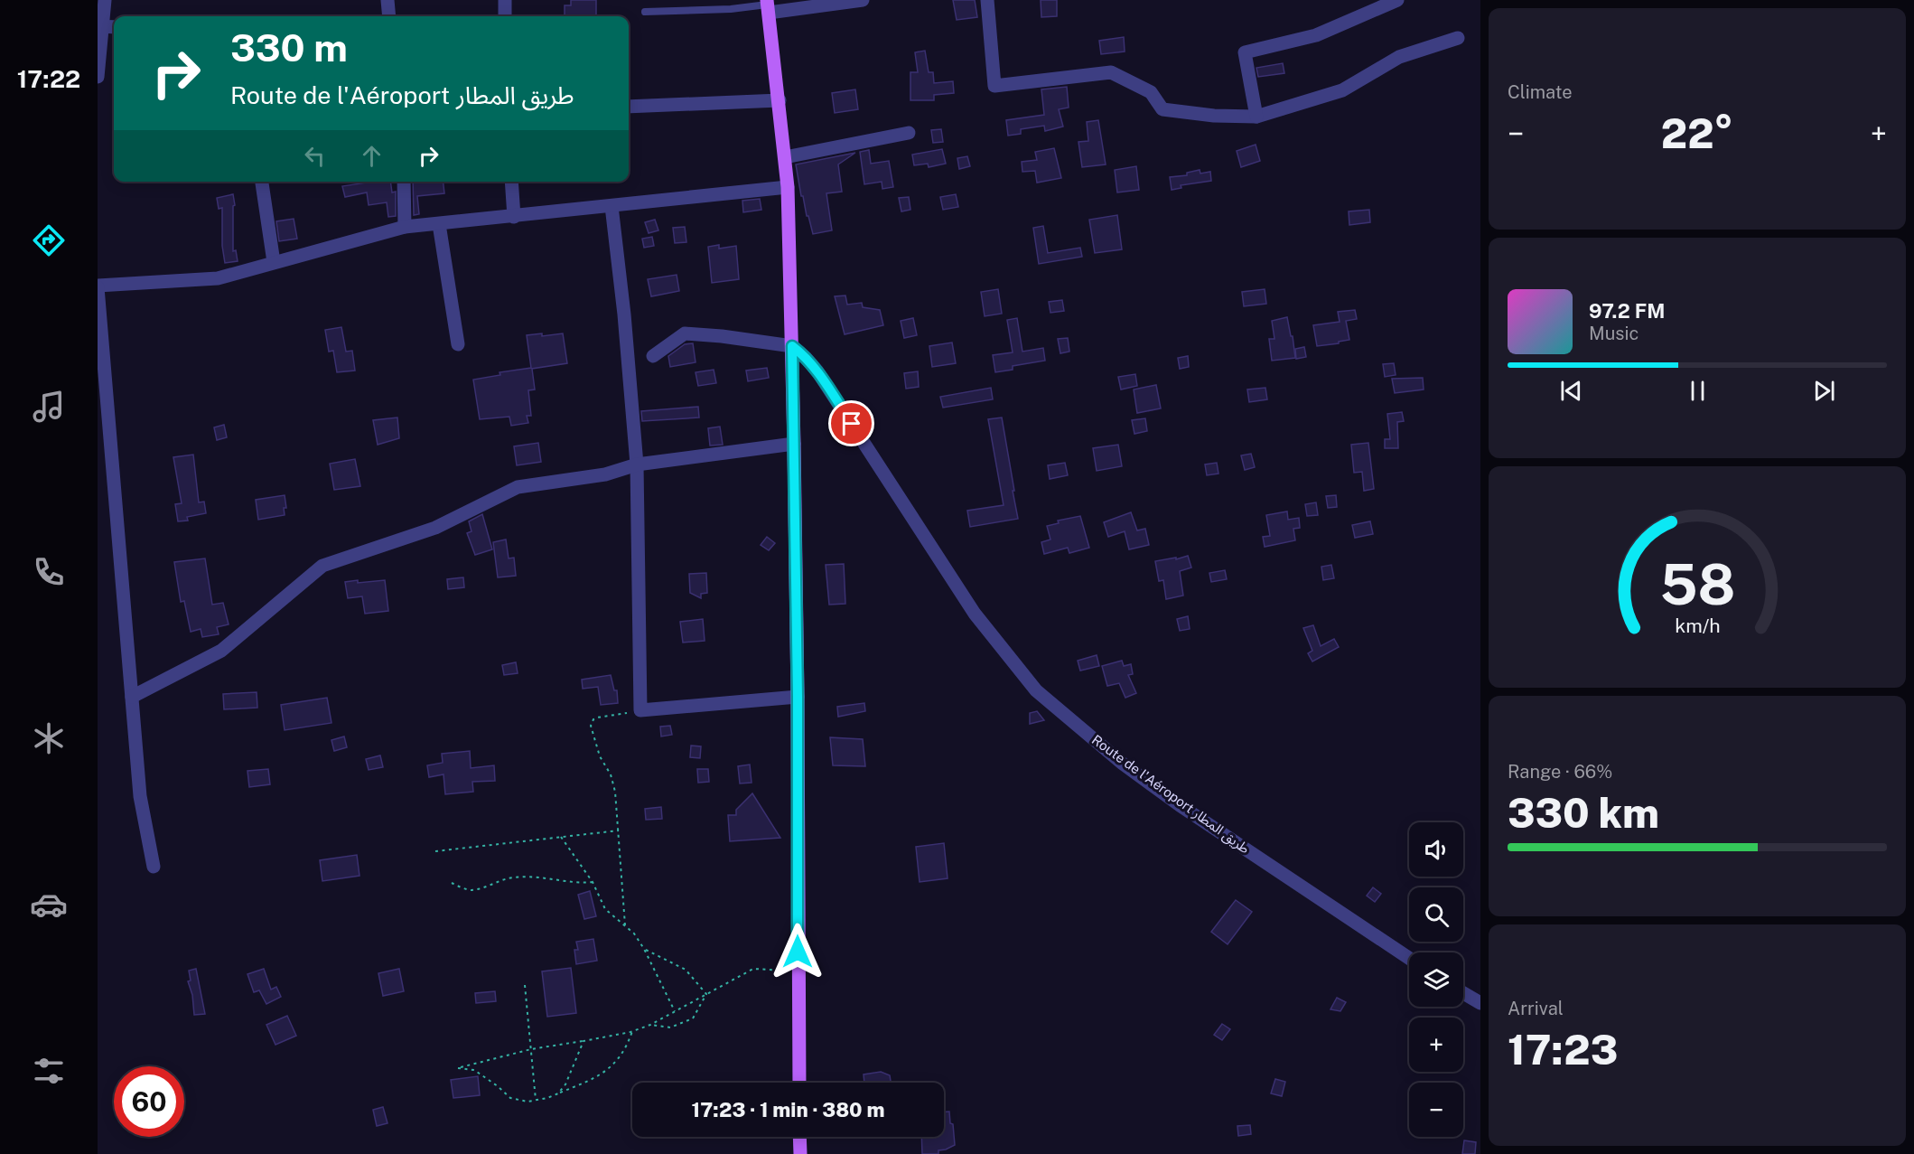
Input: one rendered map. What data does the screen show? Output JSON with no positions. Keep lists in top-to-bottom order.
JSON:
{
  "streets": {
    "street": ["Route de l'Aéroport طريق المطار"]
  },
  "page": {
    "tabs": "17:22",
    "tile": [
      "Climate",
      ["Range · 66%", "330 km"],
      ["Arrival", "17:23"]
    ],
    "turn": ["330 m", "Route de l'Aéroport طريق المطار"],
    "heat": ["−", "22°", "+"],
    "song": ["97.2 FM", "Music"],
    "map_buttons": ["+", "−"],
    "limit": "60",
    "trip": "17:23 · 1 min · 380 m",
    "gauge": ["58", "km/h"]
  }
}
